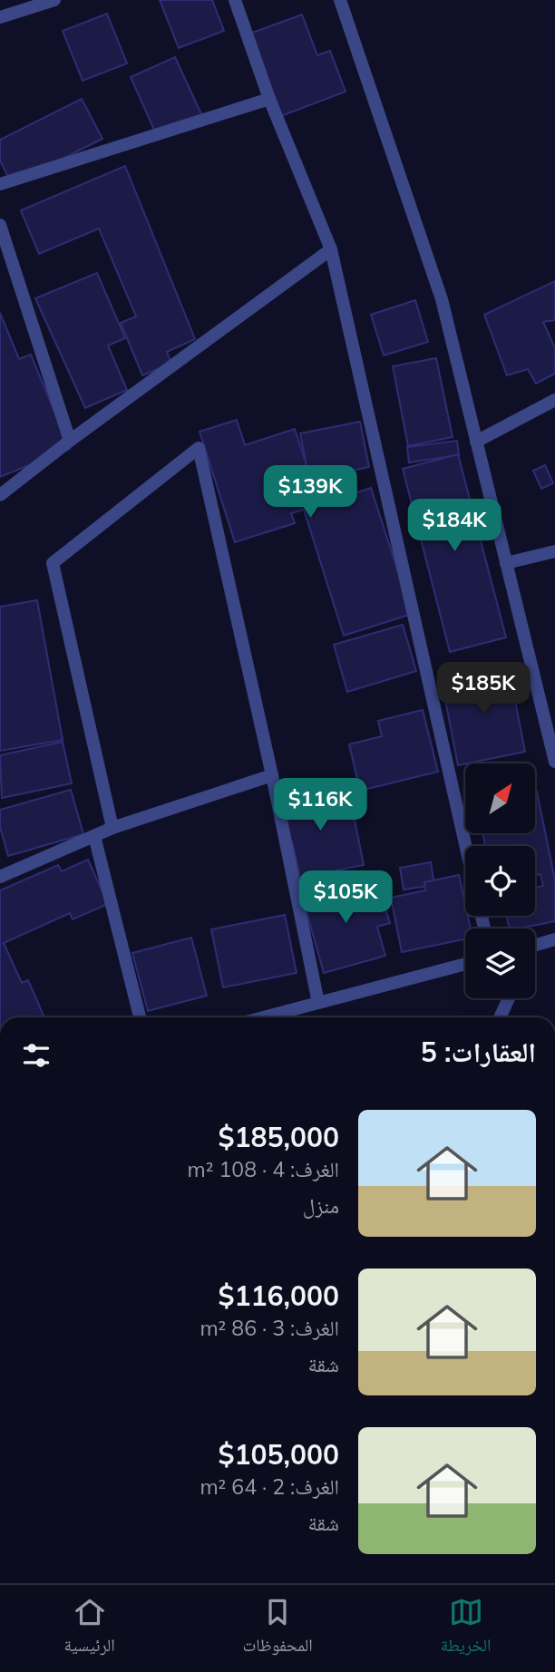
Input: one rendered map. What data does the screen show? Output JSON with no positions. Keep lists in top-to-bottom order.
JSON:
{
  "north": "top right",
  "page": {
    "price": [
      "$139K",
      "$184K",
      "$185K",
      "$116K",
      "$105K"
    ],
    "heading": "العقارات: 5",
    "list": [
      {
        "name": "$185,000",
        "note": "الغرف: 4 · 108 m² · منزل"
      },
      {
        "name": "$116,000",
        "note": "الغرف: 3 · 86 m² · شقة"
      },
      {
        "name": "$105,000",
        "note": "الغرف: 2 · 64 m² · شقة"
      }
    ],
    "tabs": ["الخريطة", "المحفوظات", "الرئيسية"]
  }
}
